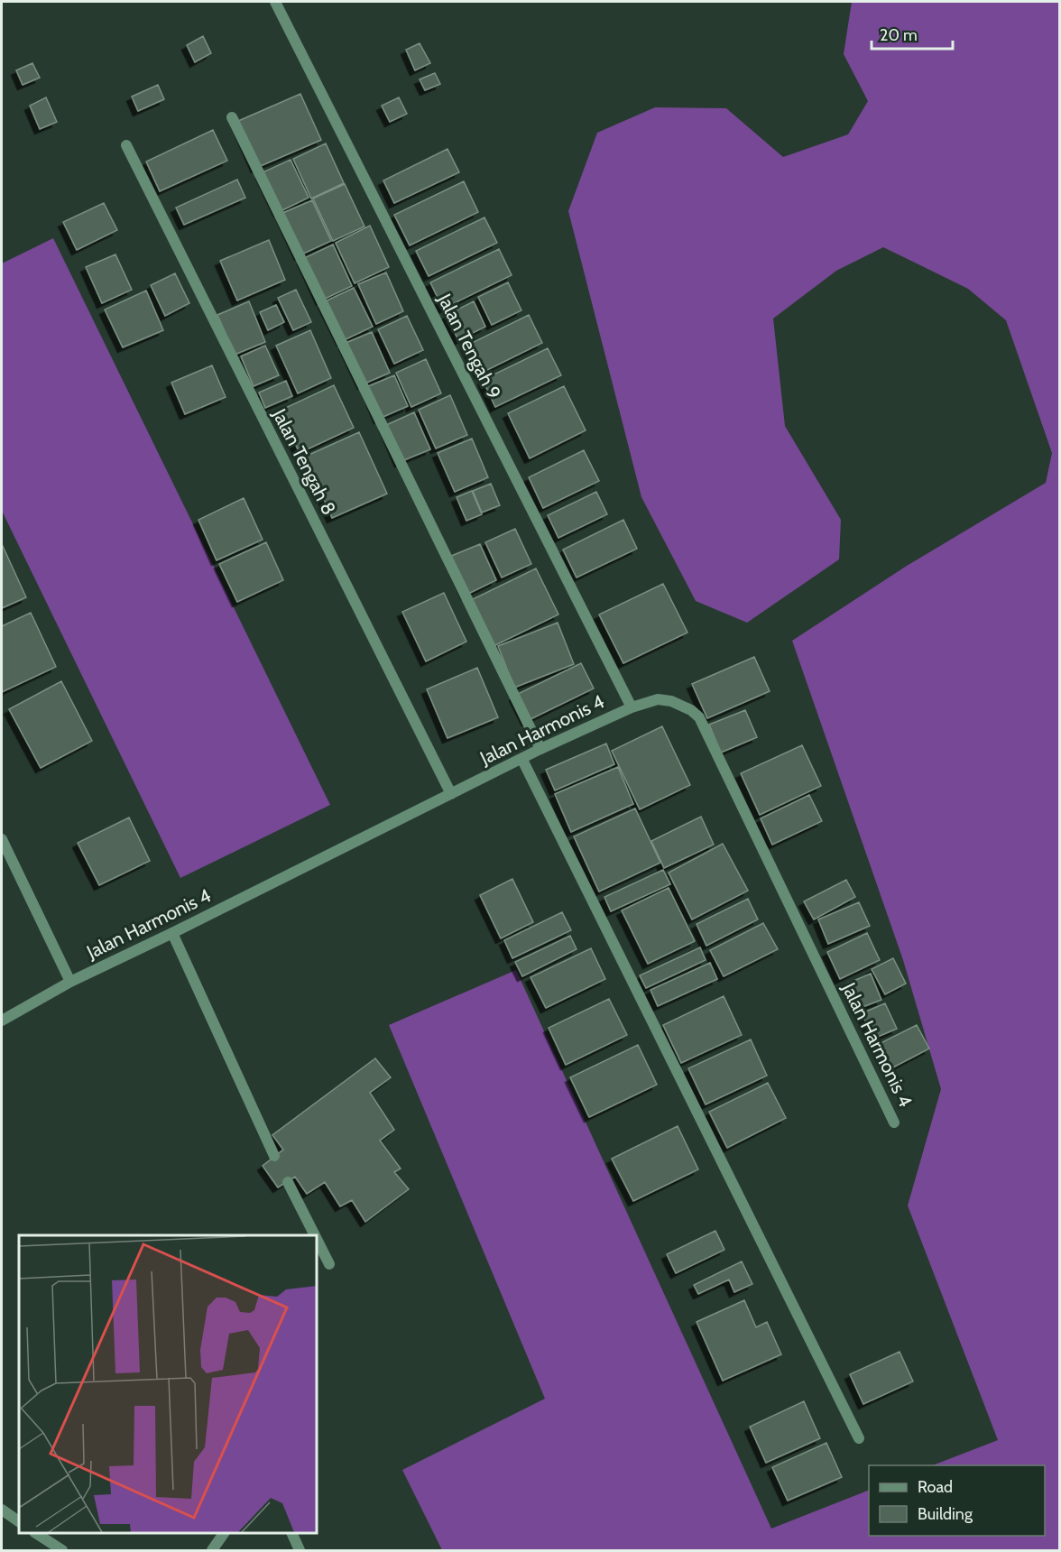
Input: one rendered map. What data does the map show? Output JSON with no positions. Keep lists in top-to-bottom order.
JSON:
{
  "streets": {
    "street": ["Jalan Tengah 9", "Jalan Tengah 8", "Jalan Harmonis 4"]
  },
  "crossings": [
    ["Jalan Tengah 9", "Jalan Harmonis 4"],
    ["Jalan Tengah 8", "Jalan Harmonis 4"]
  ],
  "legend": ["Road", "Building"],
  "scale_bar": "20 m"
}
